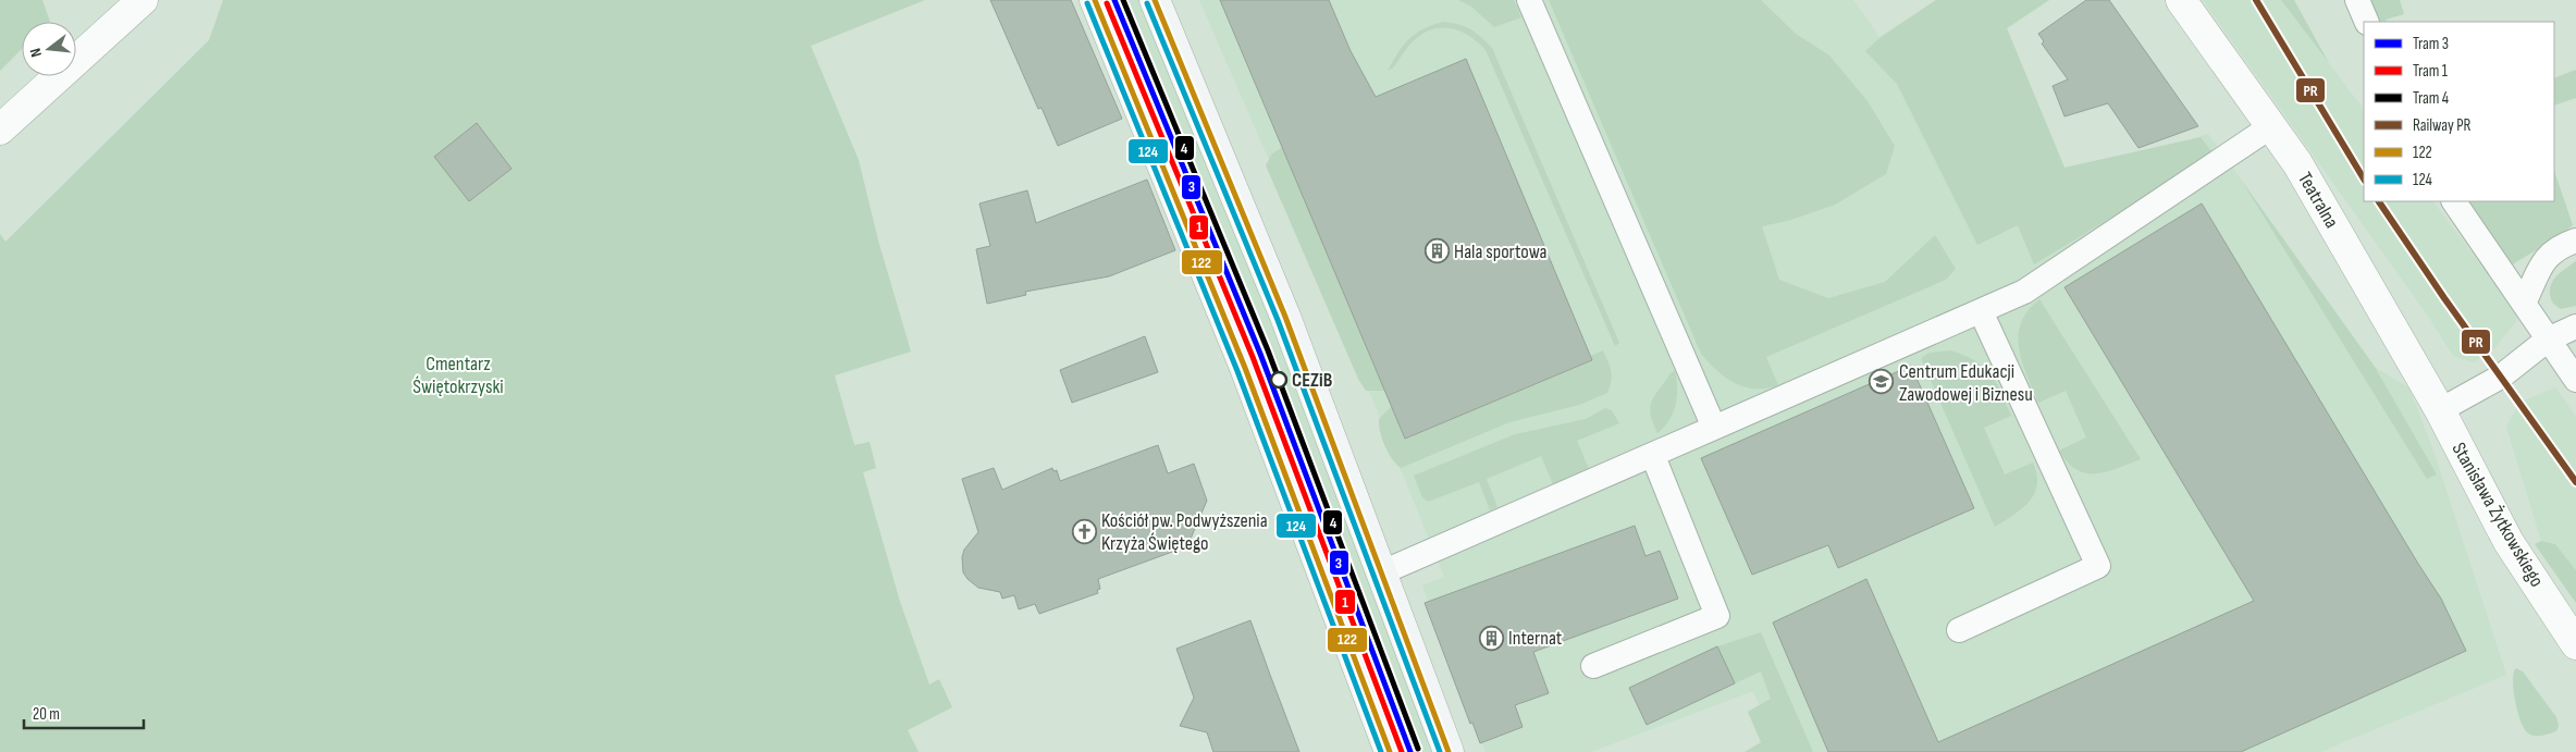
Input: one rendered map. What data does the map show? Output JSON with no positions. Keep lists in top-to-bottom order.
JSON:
{
  "streets": {
    "street": ["Teatralna", "Stanisława Żytkowskiego"]
  },
  "crossings": [
    ["Teatralna", "Stanisława Żytkowskiego"]
  ],
  "parks": ["Cmentarz Świętokrzyski"],
  "places": {
    "building": ["Hala sportowa", "Internat"],
    "other": ["CEZiB"],
    "school or university": ["Centrum Edukacji Zawodowej i Biznesu"],
    "church": ["Kościół pw. Podwyższenia Krzyża Świętego"]
  },
  "lines": [
    "tram line 3",
    "tram line 4",
    "rail line PR",
    "transit line 122",
    "tram line 1",
    "transit line 124"
  ],
  "legend": [
    "Tram 3",
    "Tram 1",
    "Tram 4",
    "Railway PR",
    "122",
    "124"
  ],
  "scale_bar": "20 m",
  "north": "left"
}
